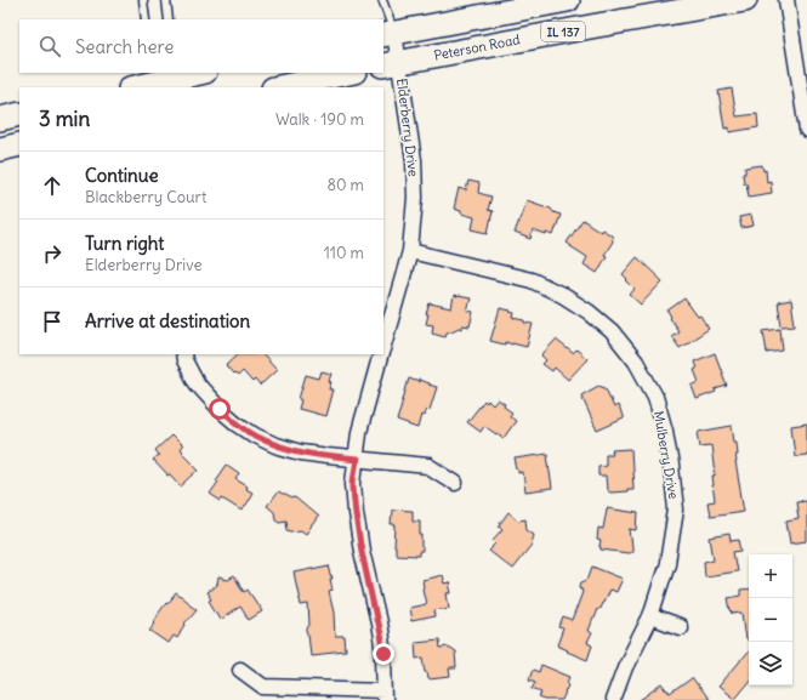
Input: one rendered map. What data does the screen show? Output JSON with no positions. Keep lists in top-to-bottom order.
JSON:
{
  "streets": {
    "main road": ["IL 137", "Peterson Road"],
    "street": ["Elderberry Drive", "Mulberry Drive"]
  },
  "crossings": [
    ["IL 137", "Elderberry Drive"],
    ["Peterson Road", "Elderberry Drive"],
    ["Elderberry Drive", "Mulberry Drive"]
  ],
  "page": {
    "search": "Search here",
    "heading": ["3 min", "Walk · 190 m"],
    "list": [
      ["Continue", "Blackberry Court", "80 m"],
      ["Turn right", "Elderberry Drive", "110 m"],
      "Arrive at destination"
    ],
    "map_buttons": ["+", "−"]
  }
}
